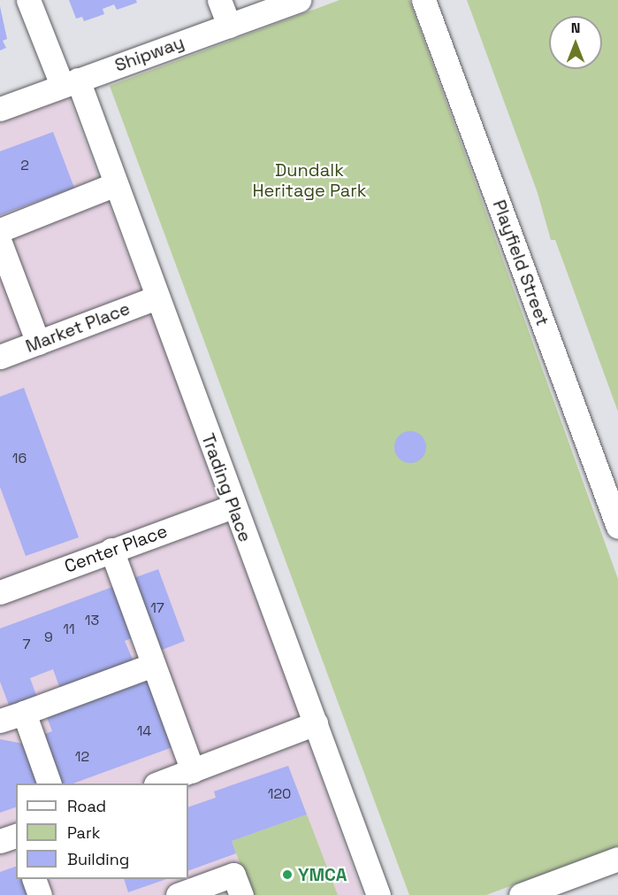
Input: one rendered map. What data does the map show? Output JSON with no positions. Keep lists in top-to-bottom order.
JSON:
{
  "streets": {
    "street": [
      "Shipway",
      "Playfield Street",
      "Market Place",
      "Trading Place",
      "Center Place"
    ]
  },
  "crossings": [
    ["Shipway", "Trading Place"],
    ["Market Place", "Trading Place"],
    ["Trading Place", "Center Place"]
  ],
  "parks": ["Dundalk Heritage Park"],
  "places": ["YMCA"],
  "house_numbers": [
    "2",
    "16",
    "17",
    "13",
    "11",
    "9",
    "7",
    "14",
    "12",
    "120"
  ],
  "legend": ["Road", "Park", "Building"],
  "north": "top"
}
